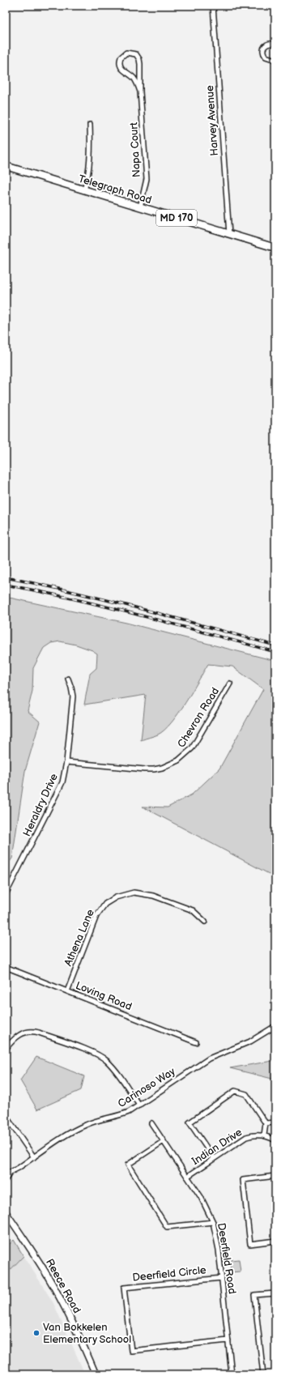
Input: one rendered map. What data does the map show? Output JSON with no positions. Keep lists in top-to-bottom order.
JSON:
{
  "streets": {
    "main road": ["Telegraph Road", "MD 170", "Reece Road"],
    "street": [
      "Harvey Avenue",
      "Napa Court",
      "Chevron Road",
      "Heraldry Drive",
      "Athena Lane",
      "Loving Road",
      "Carinoso Way",
      "Indian Drive",
      "Deerfield Road",
      "Deerfield Circle"
    ]
  },
  "crossings": [
    ["Harvey Avenue", "Telegraph Road"],
    ["Napa Court", "Telegraph Road"],
    ["Chevron Road", "Heraldry Drive"],
    ["Athena Lane", "Loving Road"],
    ["Indian Drive", "Deerfield Road"],
    ["Deerfield Road", "Deerfield Circle"]
  ],
  "places": ["Van Bokkelen Elementary School"]
}
